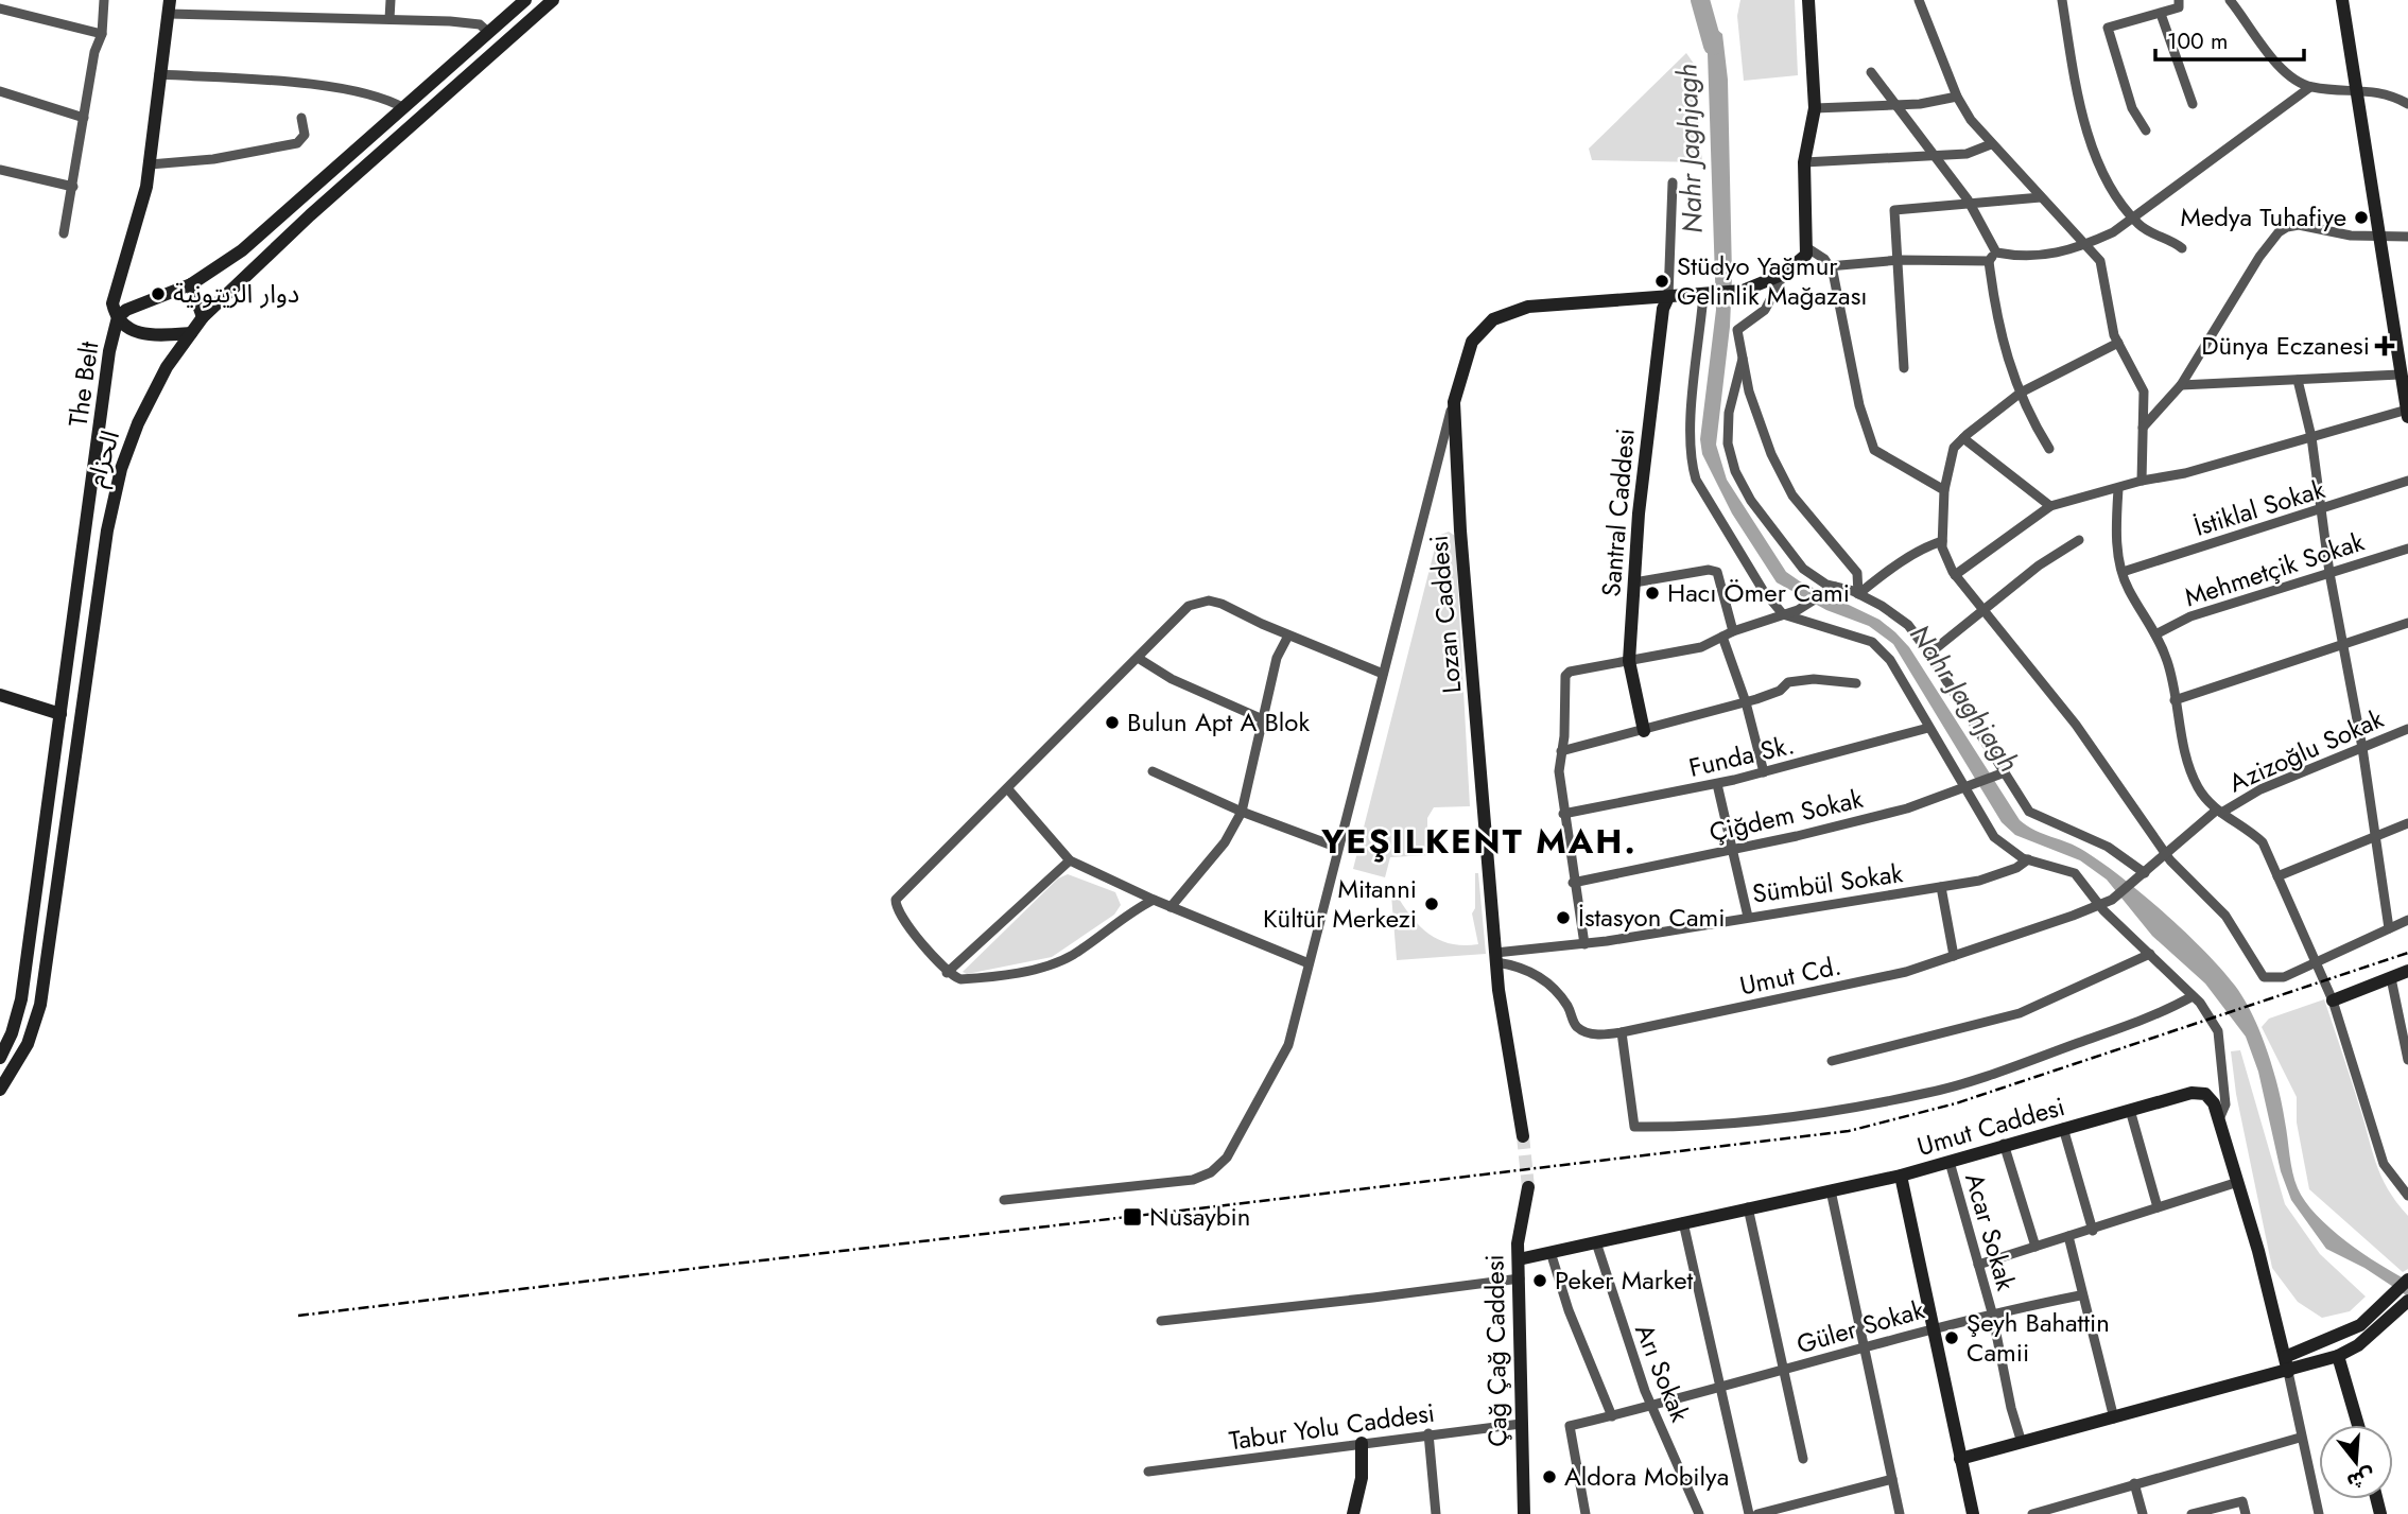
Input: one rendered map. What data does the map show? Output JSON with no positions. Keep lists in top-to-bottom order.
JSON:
{
  "streets": {
    "main road": [
      "The Belt",
      "الحزام",
      "Santral Caddesi",
      "Lozan Caddesi",
      "Umut Caddesi",
      "Çağ Çağ Caddesi"
    ],
    "street": [
      "İstiklal Sokak",
      "Mehmetçik Sokak",
      "Azizoğlu Sokak",
      "Funda Sk.",
      "Çiğdem Sokak",
      "Sümbül Sokak",
      "Umut Cd.",
      "Acar Sokak",
      "Güler Sokak",
      "Arı Sokak",
      "Tabur Yolu Caddesi"
    ]
  },
  "crossings": [
    ["Santral Caddesi", "Lozan Caddesi"],
    ["Lozan Caddesi", "Sümbül Sokak"],
    ["Lozan Caddesi", "Umut Cd."],
    ["Azizoğlu Sokak", "Umut Cd."],
    ["Sümbül Sokak", "Umut Cd."],
    ["Umut Caddesi", "Acar Sokak"],
    ["Umut Caddesi", "Çağ Çağ Caddesi"],
    ["Umut Caddesi", "Arı Sokak"],
    ["Acar Sokak", "Güler Sokak"],
    ["Güler Sokak", "Arı Sokak"],
    ["Çağ Çağ Caddesi", "Tabur Yolu Caddesi"]
  ],
  "districts": ["YEŞILKENT MAH."],
  "water": ["Nahr Jaghjagh"],
  "places": {
    "other": [
      "Medya Tuhafiye",
      "Stüdyo Yağmur Gelinlik Mağazası",
      "دوار الزيتونية",
      "Hacı Ömer Cami",
      "Bulun Apt A Blok",
      "Mitanni Kültür Merkezi",
      "İstasyon Cami",
      "Peker Market",
      "Şeyh Bahattin Camii",
      "Aldora Mobilya"
    ],
    "health": ["Dünya Eczanesi"],
    "transit": ["Nusaybin"]
  },
  "scale_bar": "100 m",
  "north": "bottom"
}
